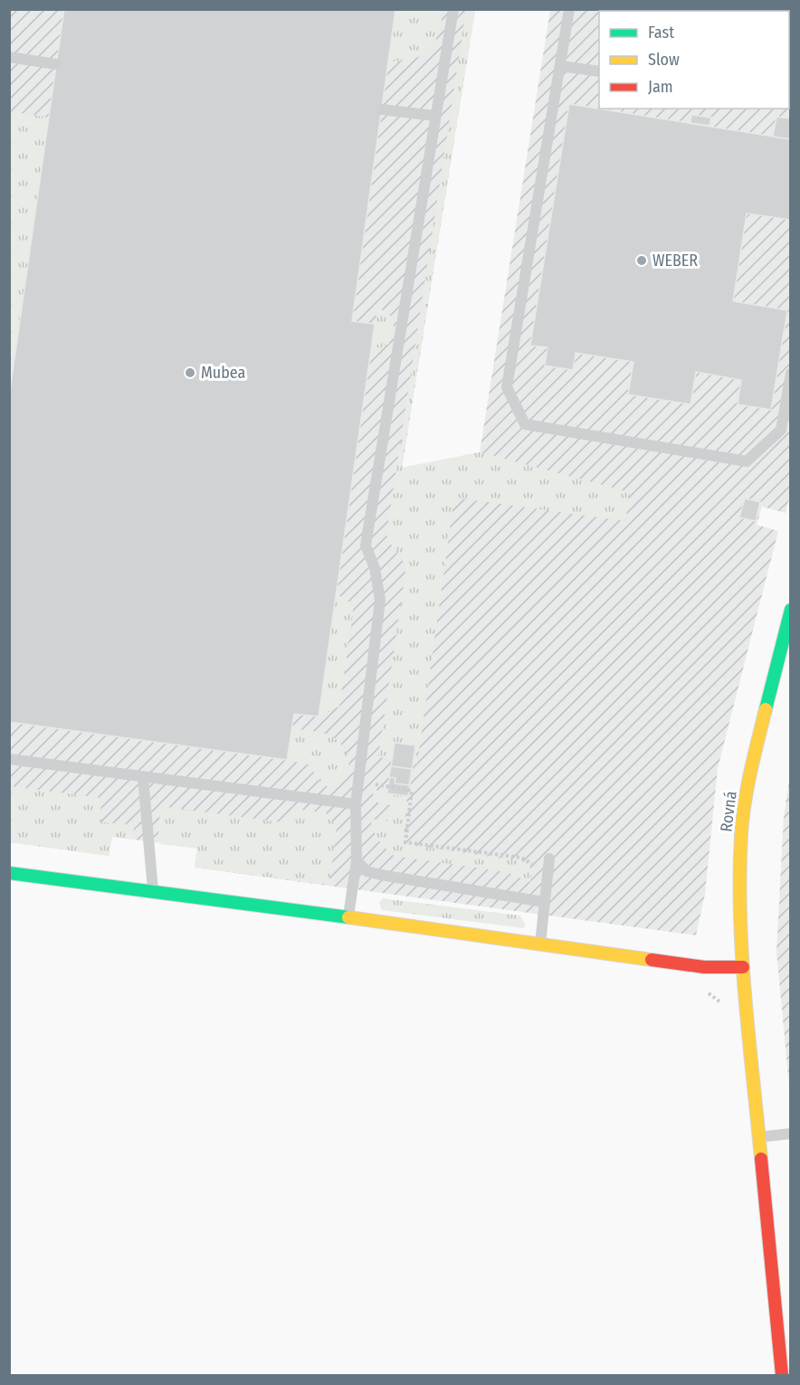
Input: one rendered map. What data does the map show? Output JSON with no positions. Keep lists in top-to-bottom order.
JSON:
{
  "streets": {
    "street": ["Rovná"]
  },
  "places": ["WEBER", "Mubea"],
  "legend": ["Fast", "Slow", "Jam"]
}
